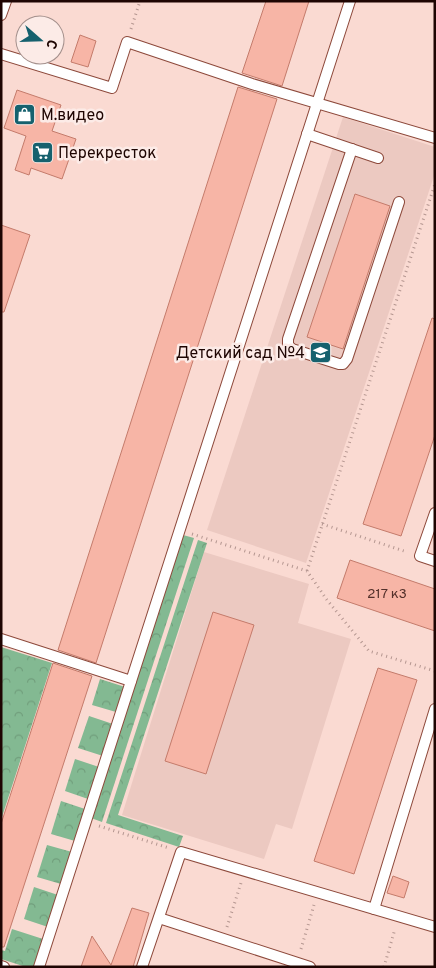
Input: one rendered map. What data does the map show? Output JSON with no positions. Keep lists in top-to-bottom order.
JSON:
{
  "places": {
    "shop": ["М.видео"],
    "supermarket": ["Перекресток"],
    "school or university": ["Детский сад №4"]
  },
  "house_numbers": ["217 к3"],
  "north": "right"
}
